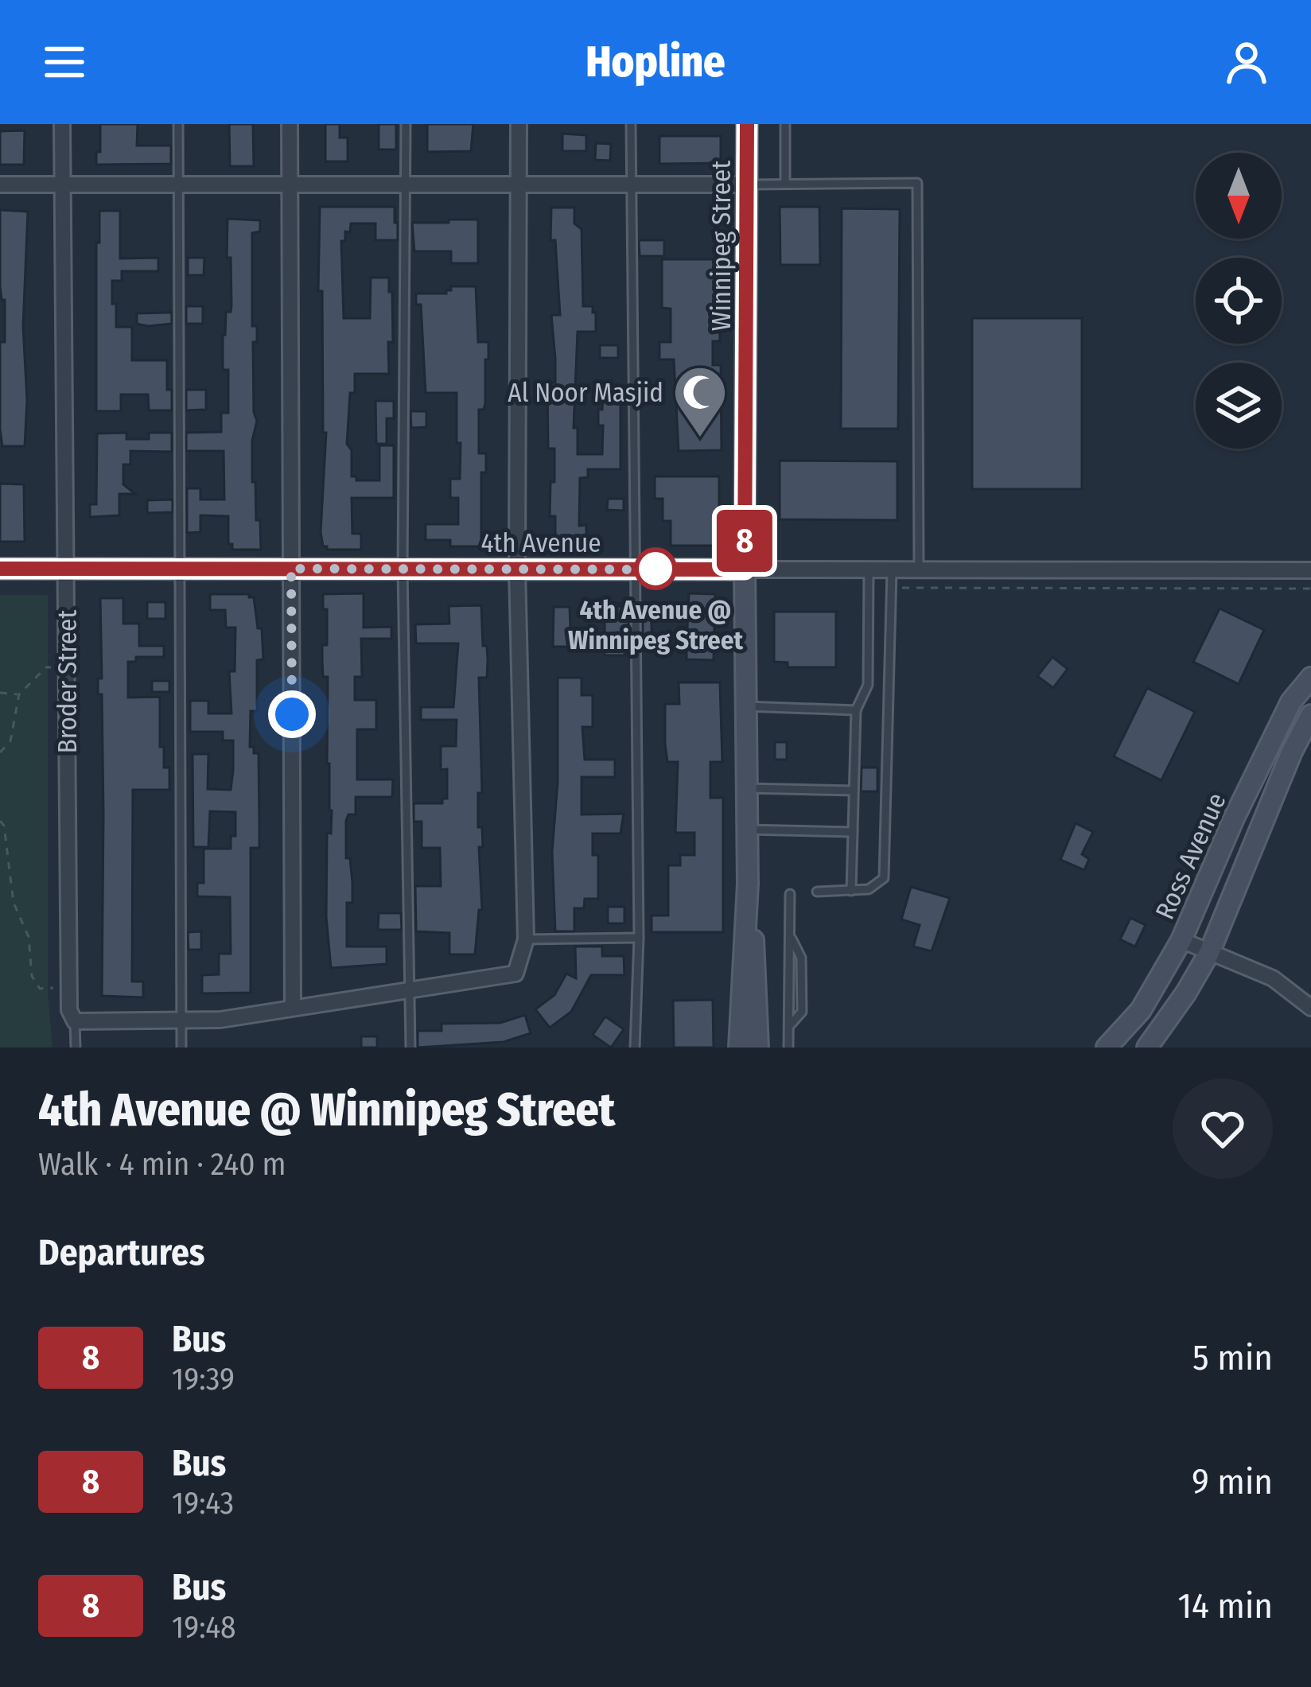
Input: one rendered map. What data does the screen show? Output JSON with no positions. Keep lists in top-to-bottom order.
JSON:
{
  "streets": {
    "main road": ["Winnipeg Street", "4th Avenue", "Ross Avenue"],
    "street": ["Broder Street"]
  },
  "crossings": [
    ["Winnipeg Street", "4th Avenue"],
    ["4th Avenue", "Broder Street"]
  ],
  "places": {
    "mosque": ["Al Noor Masjid"],
    "other": ["4th Avenue @ Winnipeg Street"]
  },
  "lines": ["bus line 8"],
  "north": "bottom",
  "page": {
    "header": "Hopline",
    "on_map": "8",
    "heading": [
      ["4th Avenue @ Winnipeg Street", "Walk · 4 min · 240 m"],
      "Departures"
    ],
    "list": [
      {
        "mark": "8",
        "name": "Bus",
        "note": "19:39",
        "value": "5 min"
      },
      {
        "mark": "8",
        "name": "Bus",
        "note": "19:43",
        "value": "9 min"
      },
      {
        "mark": "8",
        "name": "Bus",
        "note": "19:48",
        "value": "14 min"
      }
    ]
  }
}
